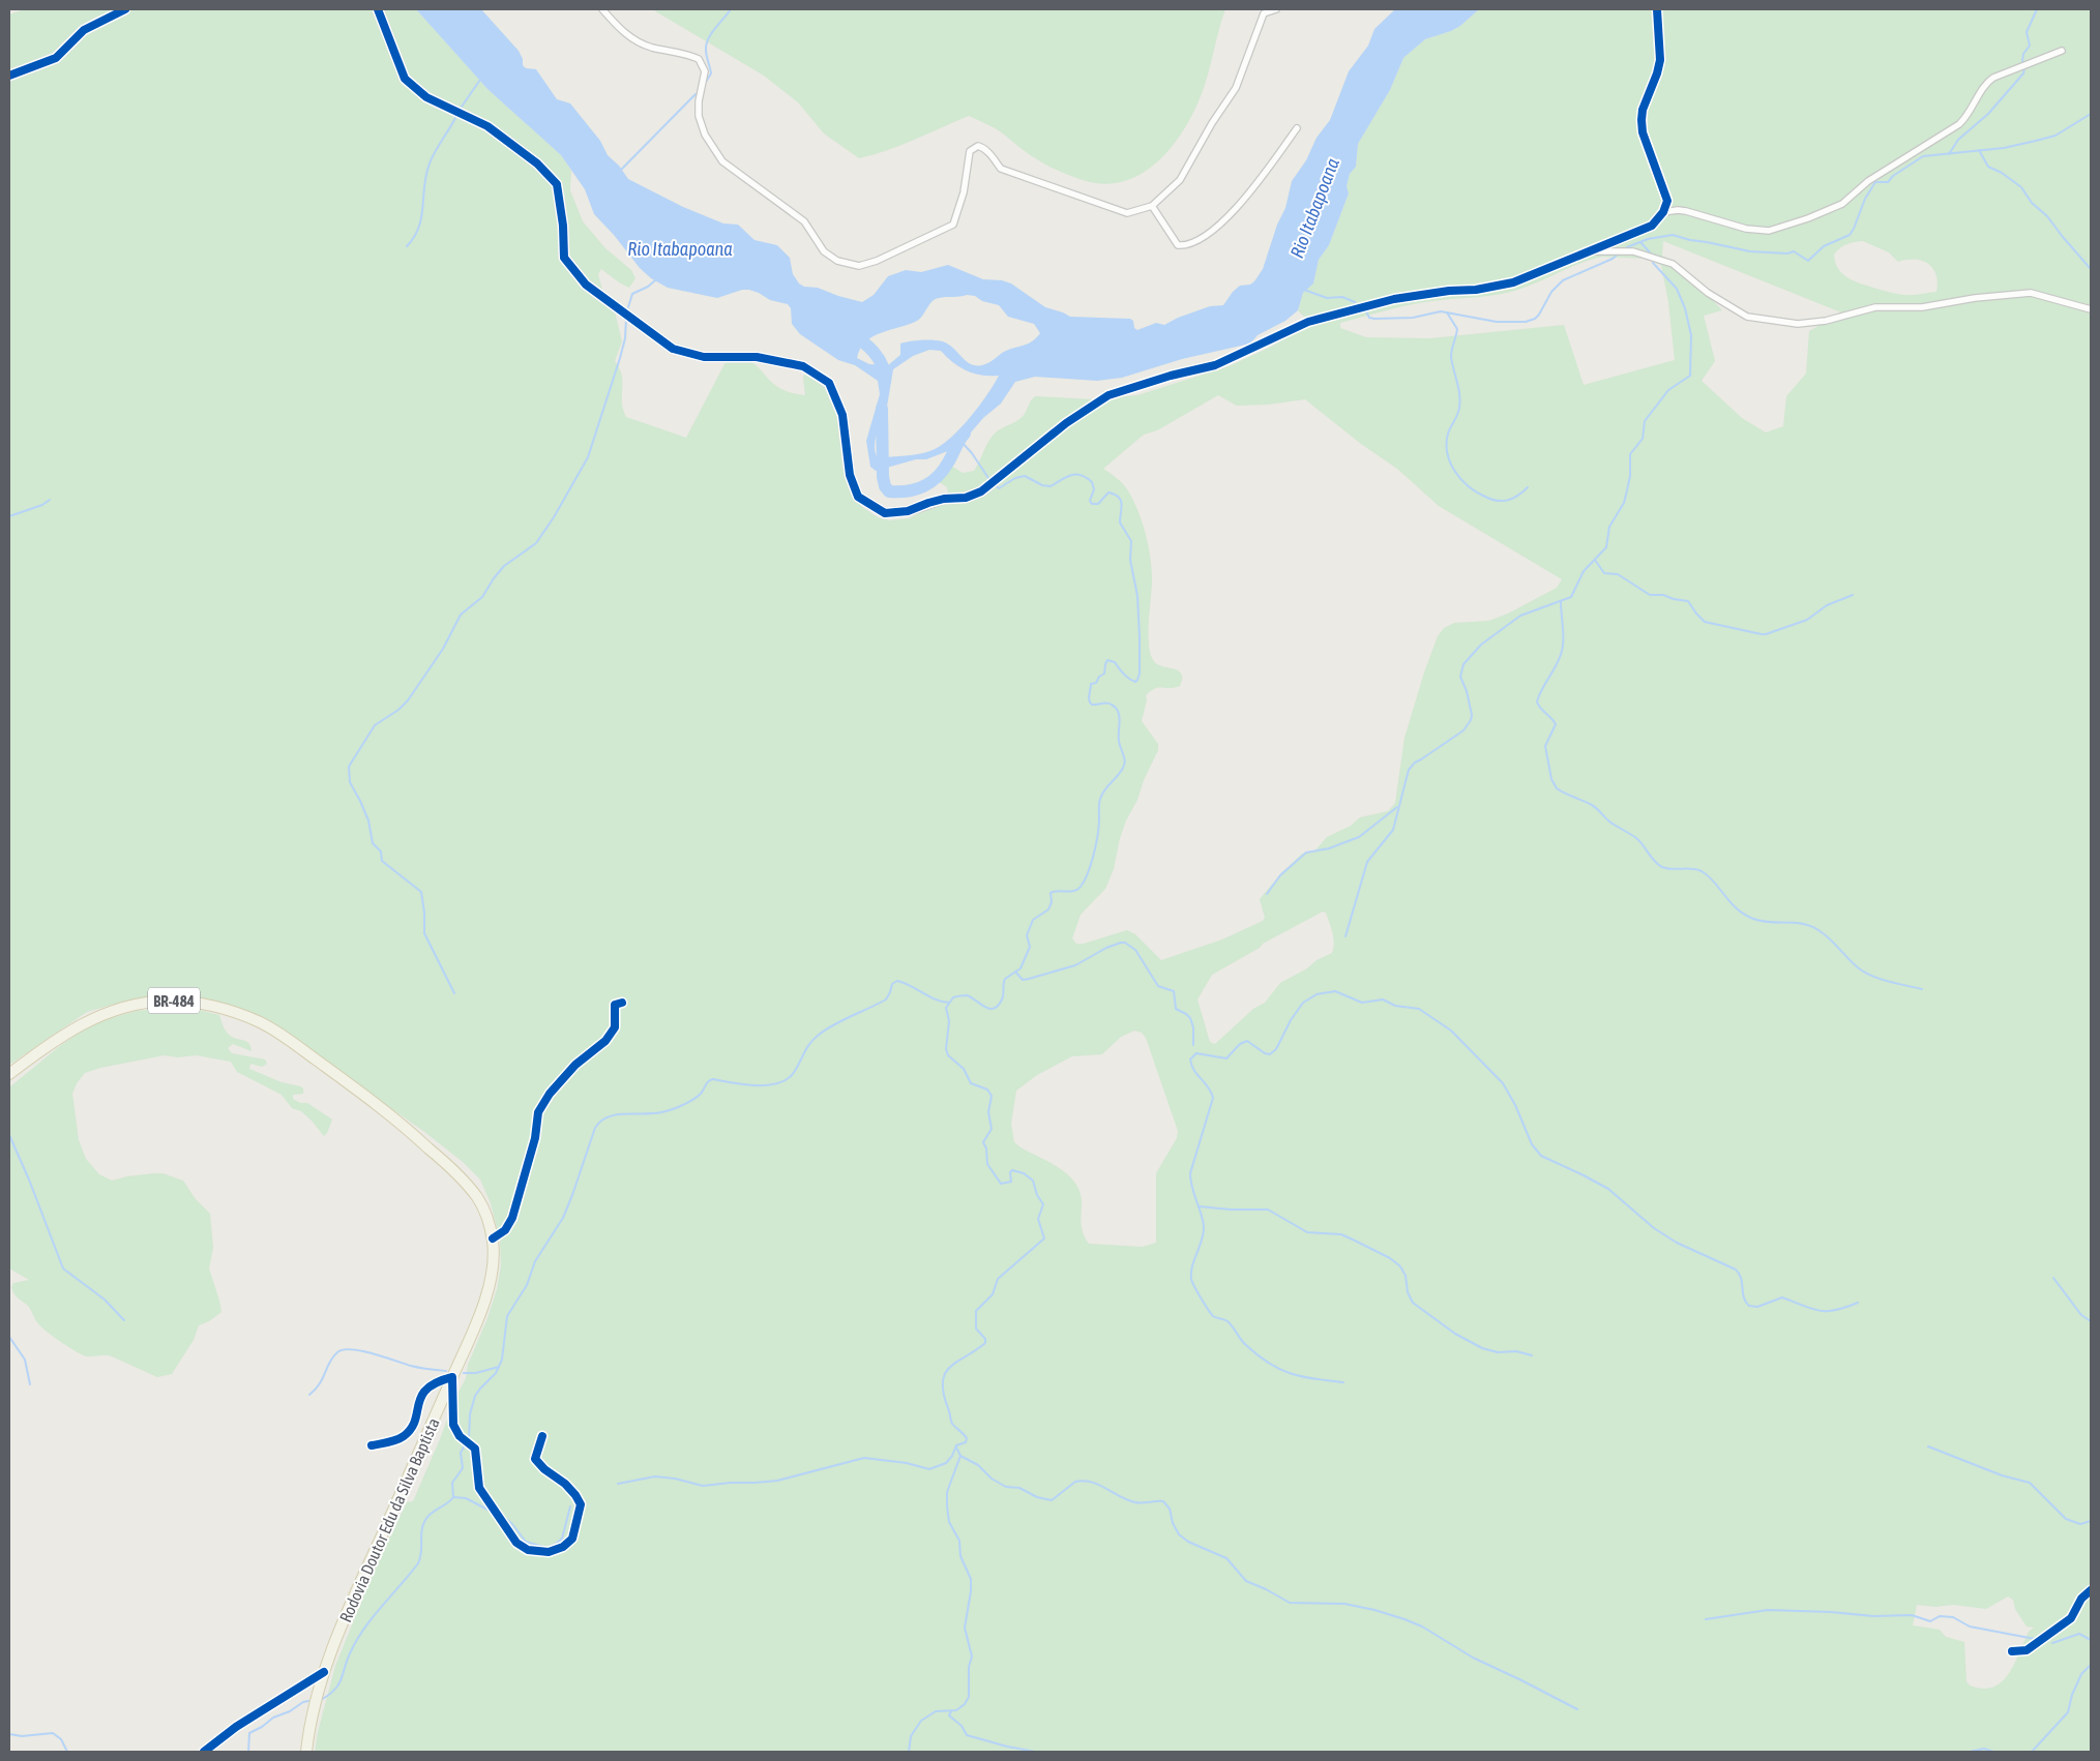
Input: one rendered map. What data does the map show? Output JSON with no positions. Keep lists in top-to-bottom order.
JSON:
{
  "streets": {
    "main road": ["BR-484", "Rodovia Doutor Edu da Silva Baptista"]
  },
  "water": ["Rio Itabapoana"]
}
